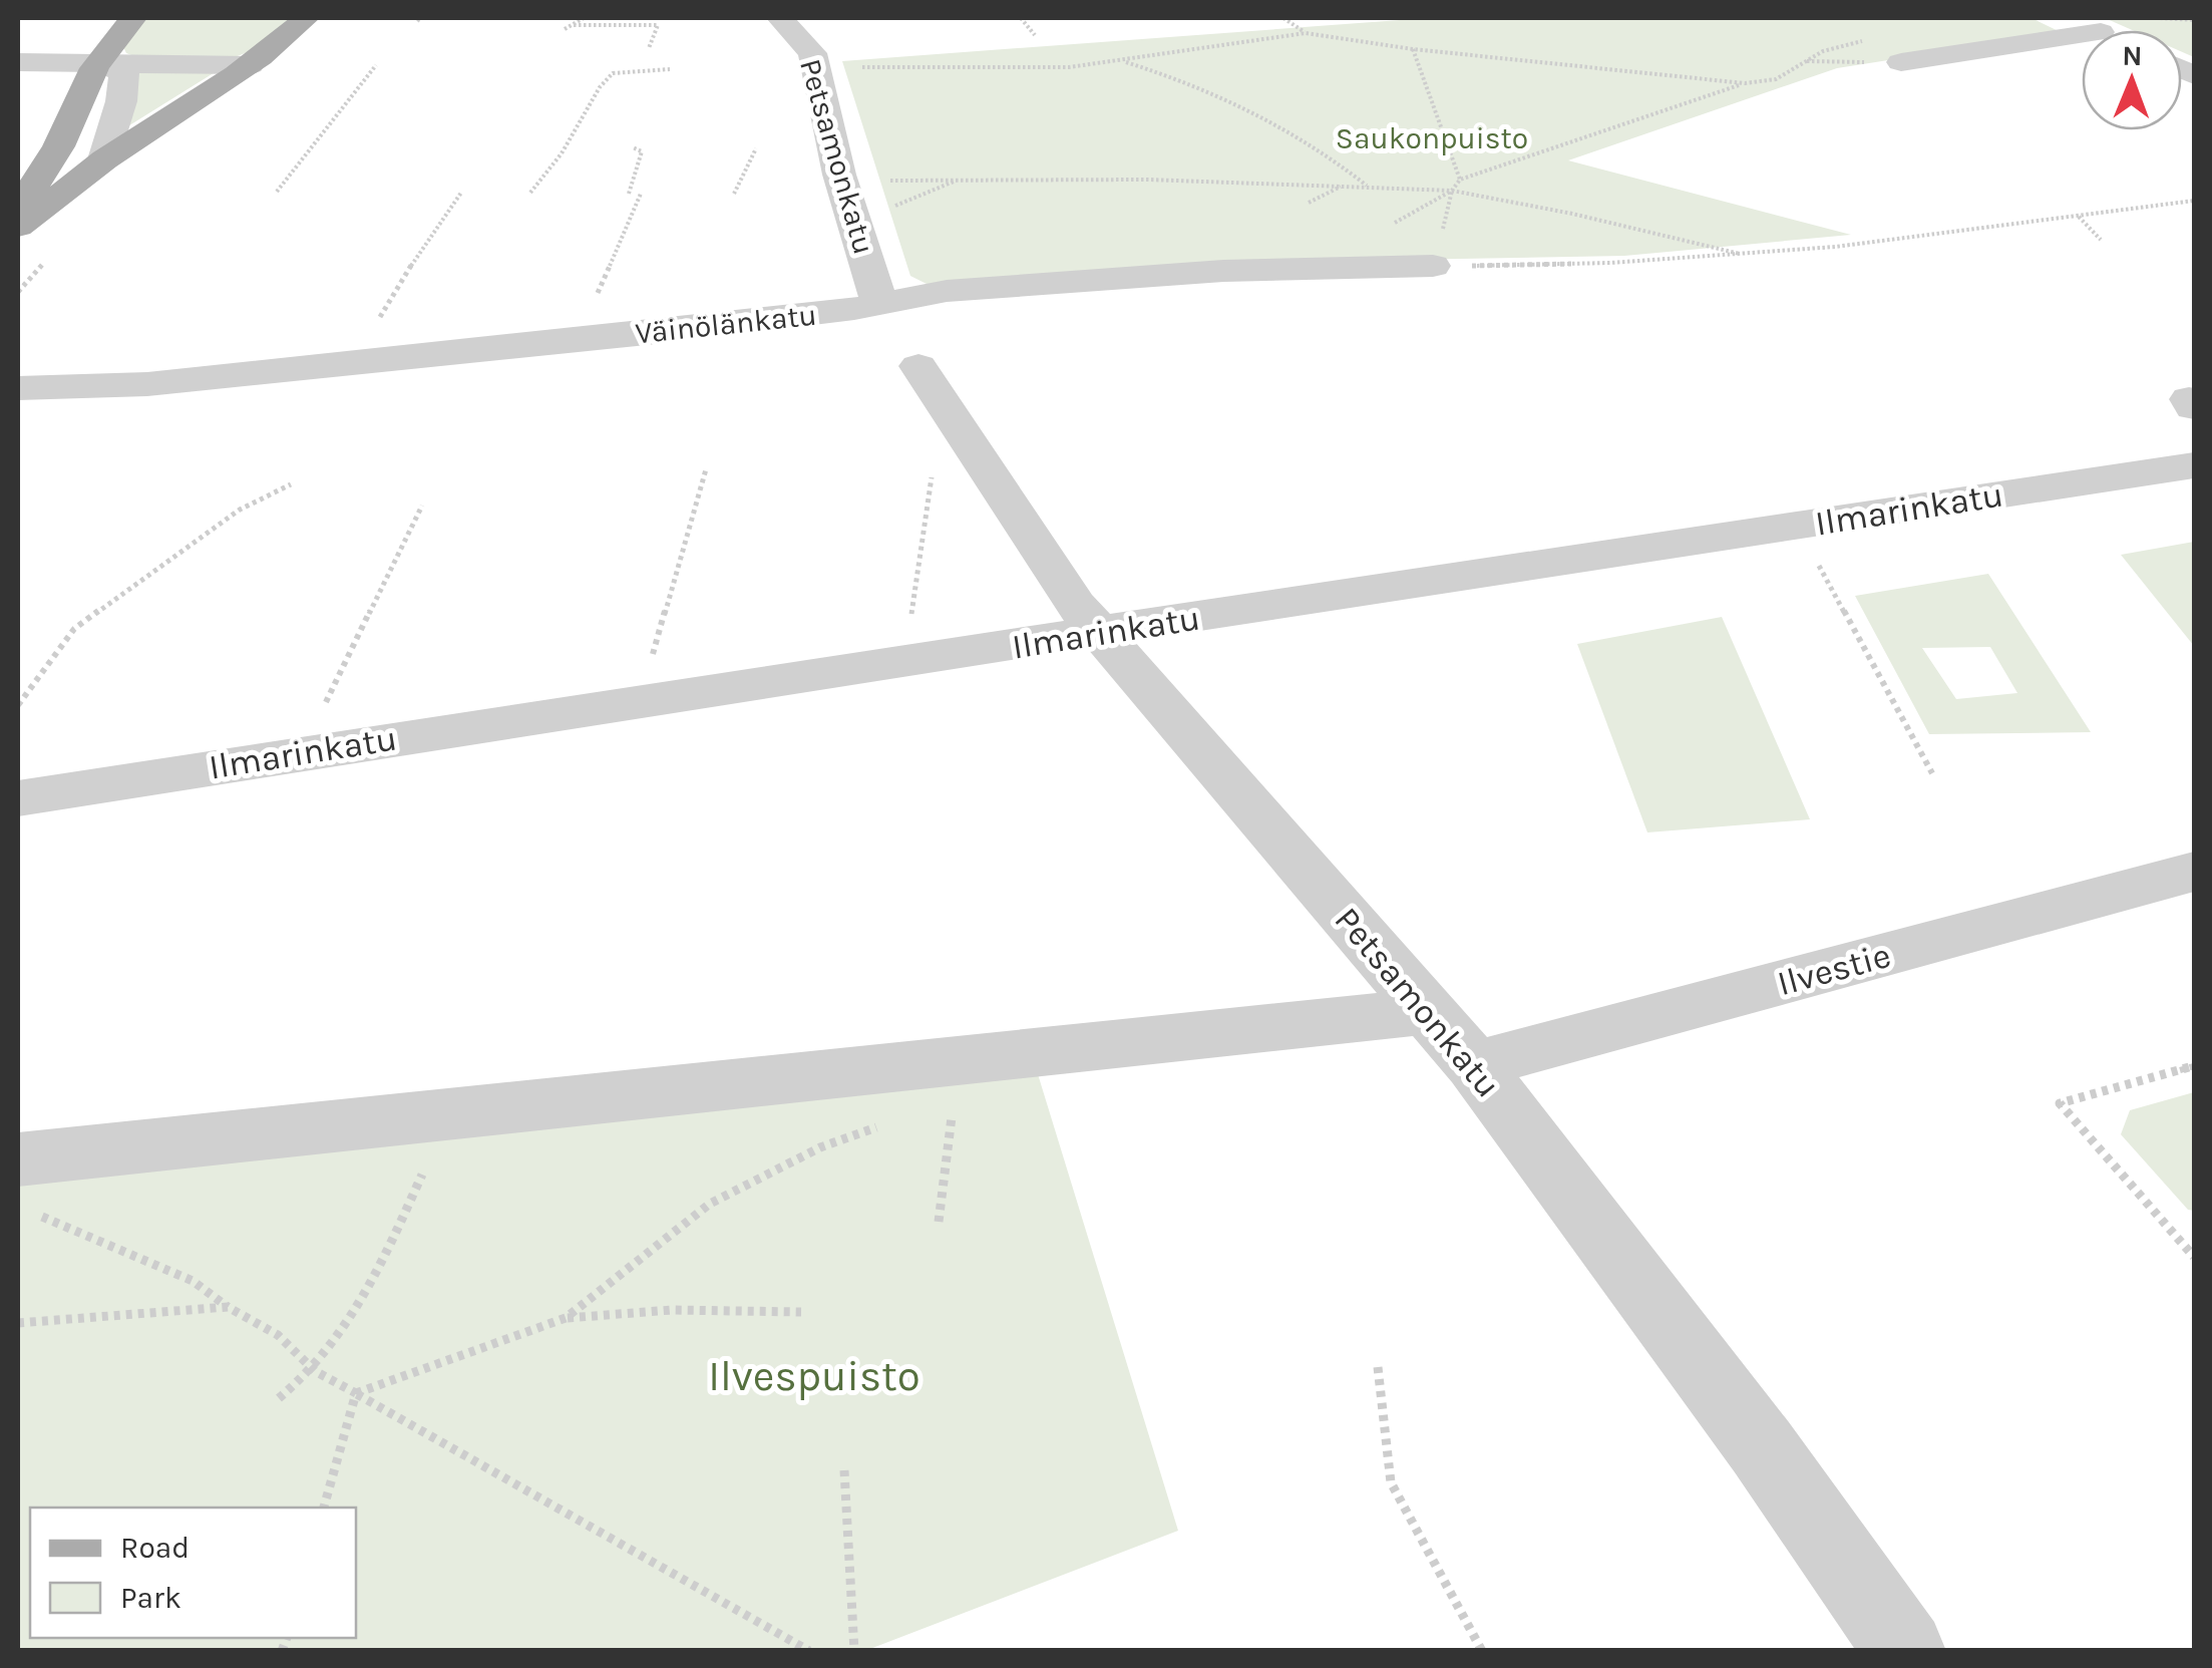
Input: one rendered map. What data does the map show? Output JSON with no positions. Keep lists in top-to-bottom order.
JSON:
{
  "streets": {
    "street": [
      "Petsamonkatu",
      "Väinölänkatu",
      "Ilmarinkatu",
      "Ilvestie"
    ]
  },
  "crossings": [
    ["Petsamonkatu", "Väinölänkatu"],
    ["Petsamonkatu", "Ilmarinkatu"],
    ["Petsamonkatu", "Ilvestie"]
  ],
  "parks": ["Saukonpuisto", "Ilvespuisto"],
  "legend": ["Road", "Park"],
  "north": "top"
}
